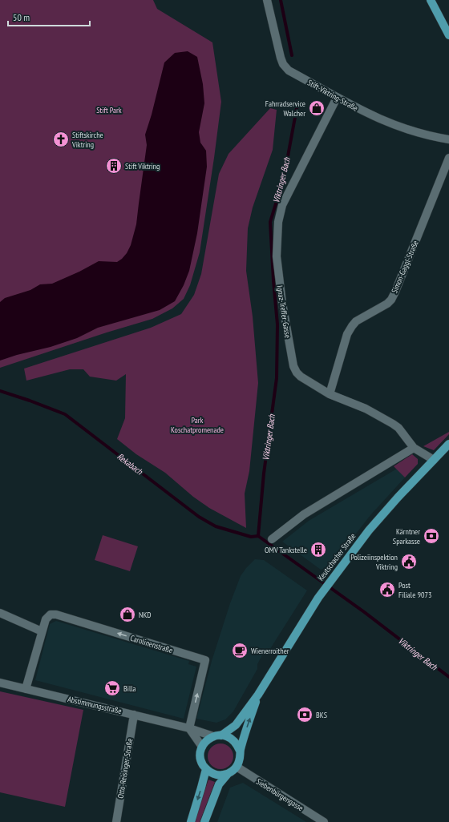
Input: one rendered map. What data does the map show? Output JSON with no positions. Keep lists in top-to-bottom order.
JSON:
{
  "streets": {
    "main road": ["Keutschacher Straße"],
    "street": [
      "Stift-Viktring-Straße",
      "Simon-Gaggl-Straße",
      "Ignaz-Treffer-Gasse",
      "Carolinenstraße",
      "Abstimmungsstraße",
      "Otto-Reisinger-Straße",
      "Siebenbürgengasse"
    ]
  },
  "crossings": [
    ["Stift-Viktring-Straße", "Ignaz-Treffer-Gasse"],
    ["Simon-Gaggl-Straße", "Ignaz-Treffer-Gasse"],
    ["Ignaz-Treffer-Gasse", "Keutschacher Straße"],
    ["Keutschacher Straße", "Abstimmungsstraße"],
    ["Keutschacher Straße", "Siebenbürgengasse"],
    ["Carolinenstraße", "Abstimmungsstraße"],
    ["Abstimmungsstraße", "Otto-Reisinger-Straße"],
    ["Abstimmungsstraße", "Siebenbürgengasse"]
  ],
  "water": ["Viktringer Bach", "Rekabach"],
  "parks": ["Stift Park", "Park Koschatpromenade"],
  "places": {
    "shop": ["Fahrradservice Walcher", "NKD"],
    "church": ["Stiftskirche Viktring"],
    "building": ["Stift Viktring", "OMV Tankstelle"],
    "bank": ["Kärntner Sparkasse", "BKS"],
    "public building": ["Polizeiinspektion Viktring", "Post Filiale 9073"],
    "cafe": ["Wienerroither"],
    "supermarket": ["Billa"]
  },
  "scale_bar": "50 m"
}
